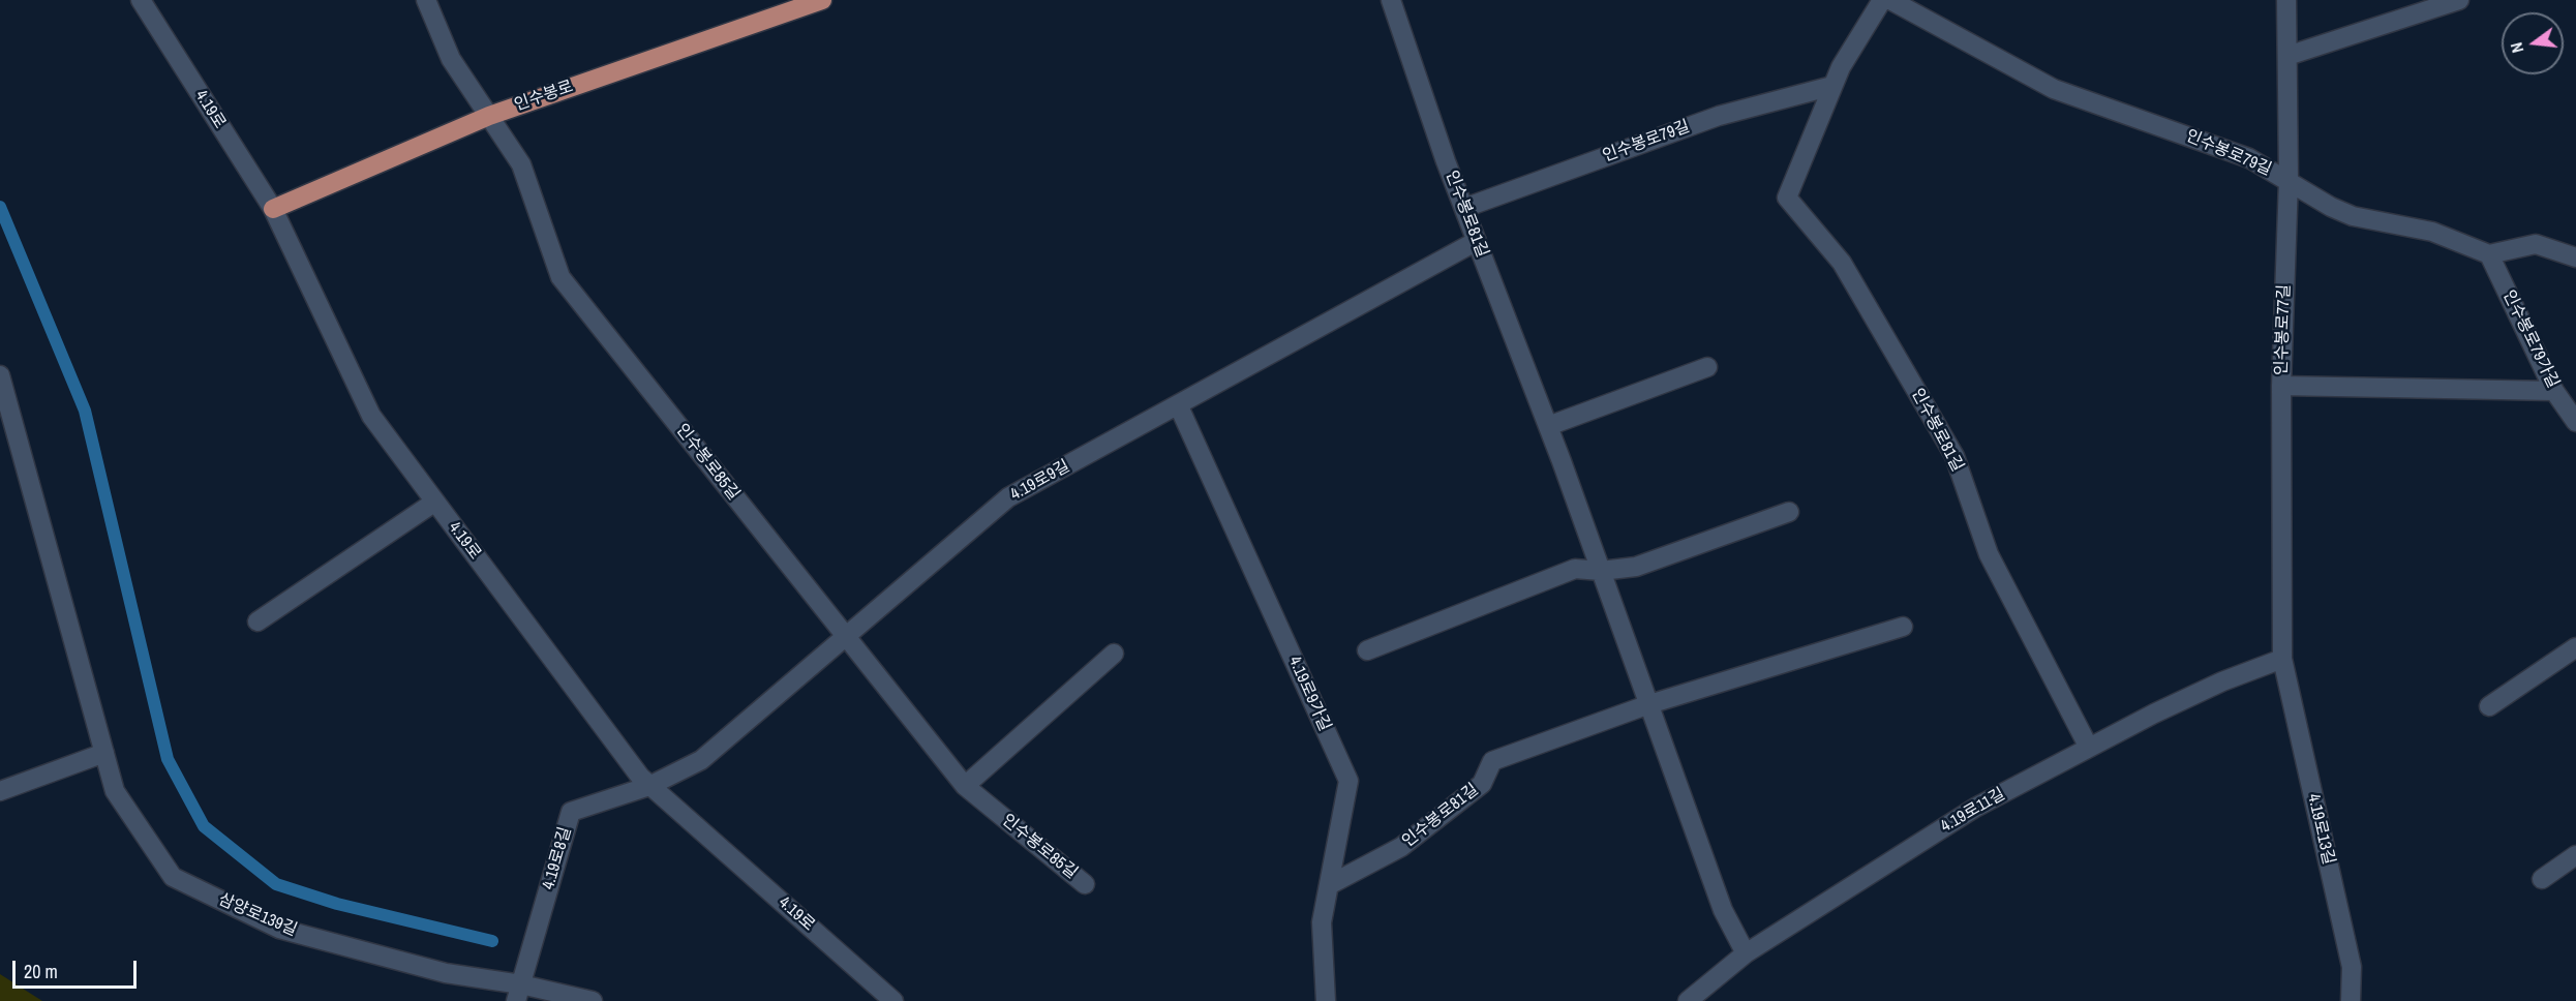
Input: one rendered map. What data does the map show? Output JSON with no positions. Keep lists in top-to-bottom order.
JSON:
{
  "streets": {
    "main road": ["인수봉로"],
    "street": [
      "4.19로",
      "인수봉로79길",
      "인수봉로81길",
      "인수봉로77길",
      "인수봉로79가길",
      "인수봉로85길",
      "4.19로9길",
      "4.19로9가길",
      "4.19로11길",
      "4.19로13길",
      "4.19로8길",
      "삼양로139길"
    ]
  },
  "crossings": [
    ["인수봉로", "4.19로"],
    ["인수봉로", "인수봉로85길"],
    ["4.19로", "4.19로9길"],
    ["4.19로", "4.19로8길"],
    ["인수봉로79길", "인수봉로81길"],
    ["인수봉로79길", "인수봉로77길"],
    ["인수봉로79길", "인수봉로79가길"],
    ["인수봉로81길", "4.19로9길"],
    ["인수봉로81길", "4.19로9가길"],
    ["인수봉로81길", "4.19로11길"],
    ["인수봉로77길", "4.19로11길"],
    ["인수봉로77길", "4.19로13길"],
    ["인수봉로85길", "4.19로9길"],
    ["4.19로9길", "4.19로9가길"],
    ["4.19로9길", "4.19로8길"],
    ["4.19로11길", "4.19로13길"],
    ["4.19로8길", "삼양로139길"]
  ],
  "scale_bar": "20 m",
  "north": "left"
}
